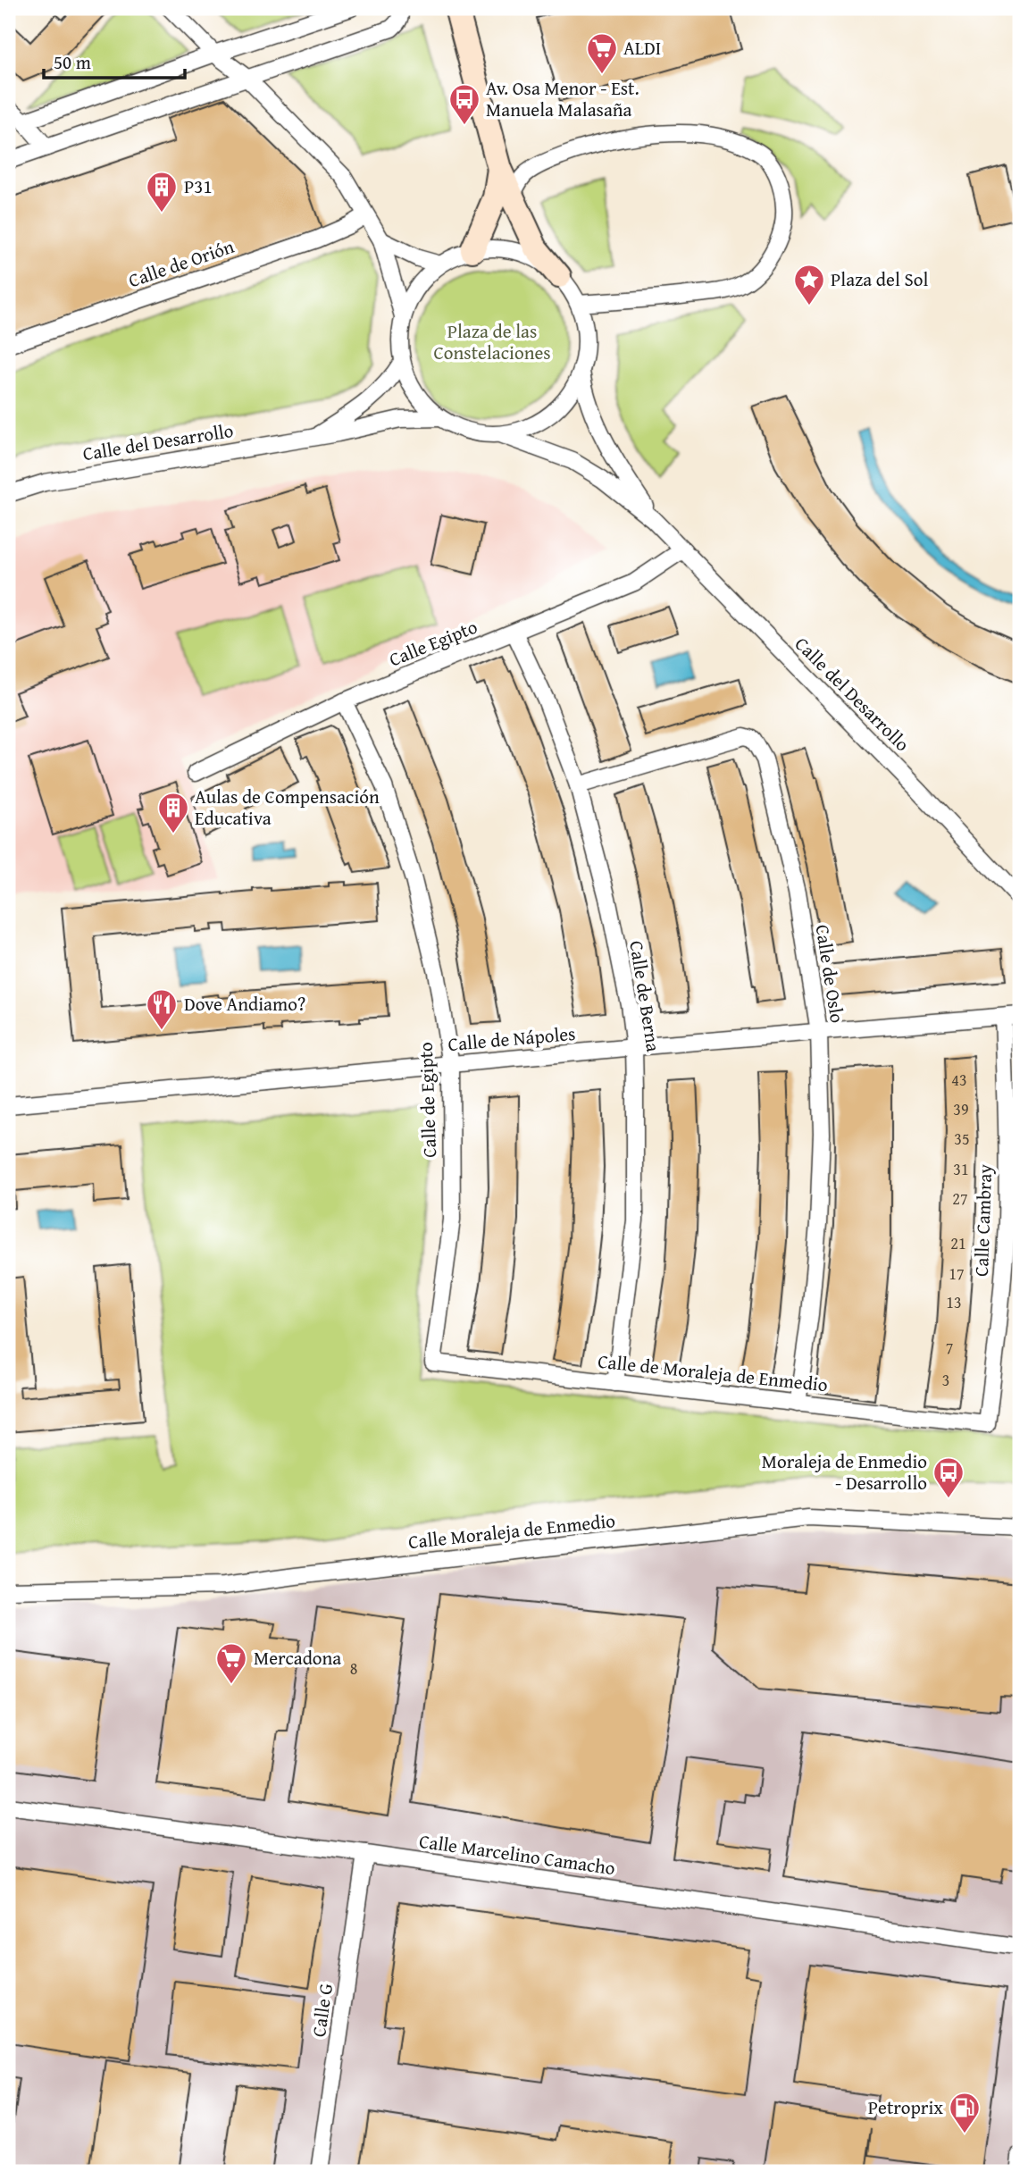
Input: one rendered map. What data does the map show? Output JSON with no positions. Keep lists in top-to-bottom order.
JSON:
{
  "streets": {
    "street": [
      "Calle de Orión",
      "Calle del Desarrollo",
      "Calle Egipto",
      "Calle de Oslo",
      "Calle de Berna",
      "Calle de Nápoles",
      "Calle de Egipto",
      "Calle Cambray",
      "Calle de Moraleja de Enmedio",
      "Calle Moraleja de Enmedio",
      "Calle Marcelino Camacho",
      "Calle G"
    ]
  },
  "crossings": [
    ["Calle del Desarrollo", "Calle Egipto"],
    ["Calle Egipto", "Calle de Berna"],
    ["Calle Egipto", "Calle de Egipto"],
    ["Calle de Oslo", "Calle de Berna"],
    ["Calle de Oslo", "Calle de Nápoles"],
    ["Calle de Oslo", "Calle de Moraleja de Enmedio"],
    ["Calle de Berna", "Calle de Nápoles"],
    ["Calle de Berna", "Calle de Moraleja de Enmedio"],
    ["Calle de Nápoles", "Calle de Egipto"],
    ["Calle de Nápoles", "Calle Cambray"],
    ["Calle de Egipto", "Calle de Moraleja de Enmedio"],
    ["Calle Cambray", "Calle de Moraleja de Enmedio"],
    ["Calle Marcelino Camacho", "Calle G"]
  ],
  "parks": ["Plaza de las Constelaciones"],
  "places": {
    "supermarket": ["ALDI", "Mercadona"],
    "bus stop": ["Av. Osa Menor - Est. Manuela Malasaña", "Moraleja de Enmedio - Desarrollo"],
    "building": ["P31", "Aulas de Compensación Educativa"],
    "place": ["Plaza del Sol"],
    "restaurant": ["Dove Andiamo?"],
    "fuel station": ["Petroprix"]
  },
  "house_numbers": [
    "43",
    "39",
    "35",
    "31",
    "27",
    "21",
    "17",
    "13",
    "7",
    "3",
    "8"
  ],
  "scale_bar": "50 m"
}
